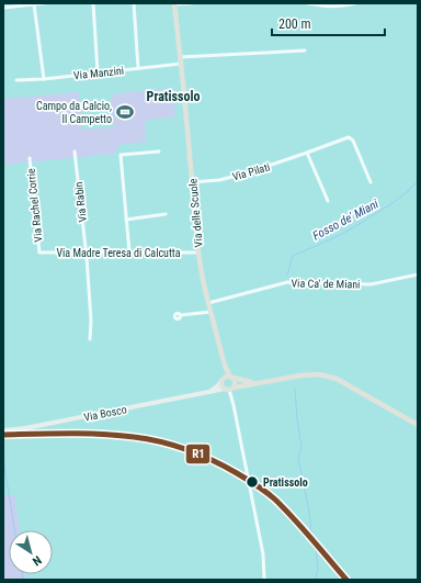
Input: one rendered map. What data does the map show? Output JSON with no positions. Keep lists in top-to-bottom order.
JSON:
{
  "streets": {
    "main road": ["Via delle Scuole", "Via Bosco"],
    "street": [
      "Via Manzini",
      "Via Pilati",
      "Via Rabin",
      "Via Rachel Corrie",
      "Via Madre Teresa di Calcutta",
      "Via Ca' de Miani"
    ]
  },
  "crossings": [
    ["Via Manzini", "Via delle Scuole"],
    ["Via Pilati", "Via delle Scuole"],
    ["Via Rabin", "Via Madre Teresa di Calcutta"],
    ["Via Rachel Corrie", "Via Madre Teresa di Calcutta"],
    ["Via delle Scuole", "Via Madre Teresa di Calcutta"],
    ["Via delle Scuole", "Via Ca' de Miani"],
    ["Via delle Scuole", "Via Bosco"]
  ],
  "districts": ["Pratissolo"],
  "water": ["Fosso de' Miani"],
  "places": {
    "sports": ["Campo da Calcio, Il Campetto"],
    "other": ["Pratissolo"]
  },
  "lines": ["transit line R1"],
  "scale_bar": "200 m",
  "north": "bottom right"
}
